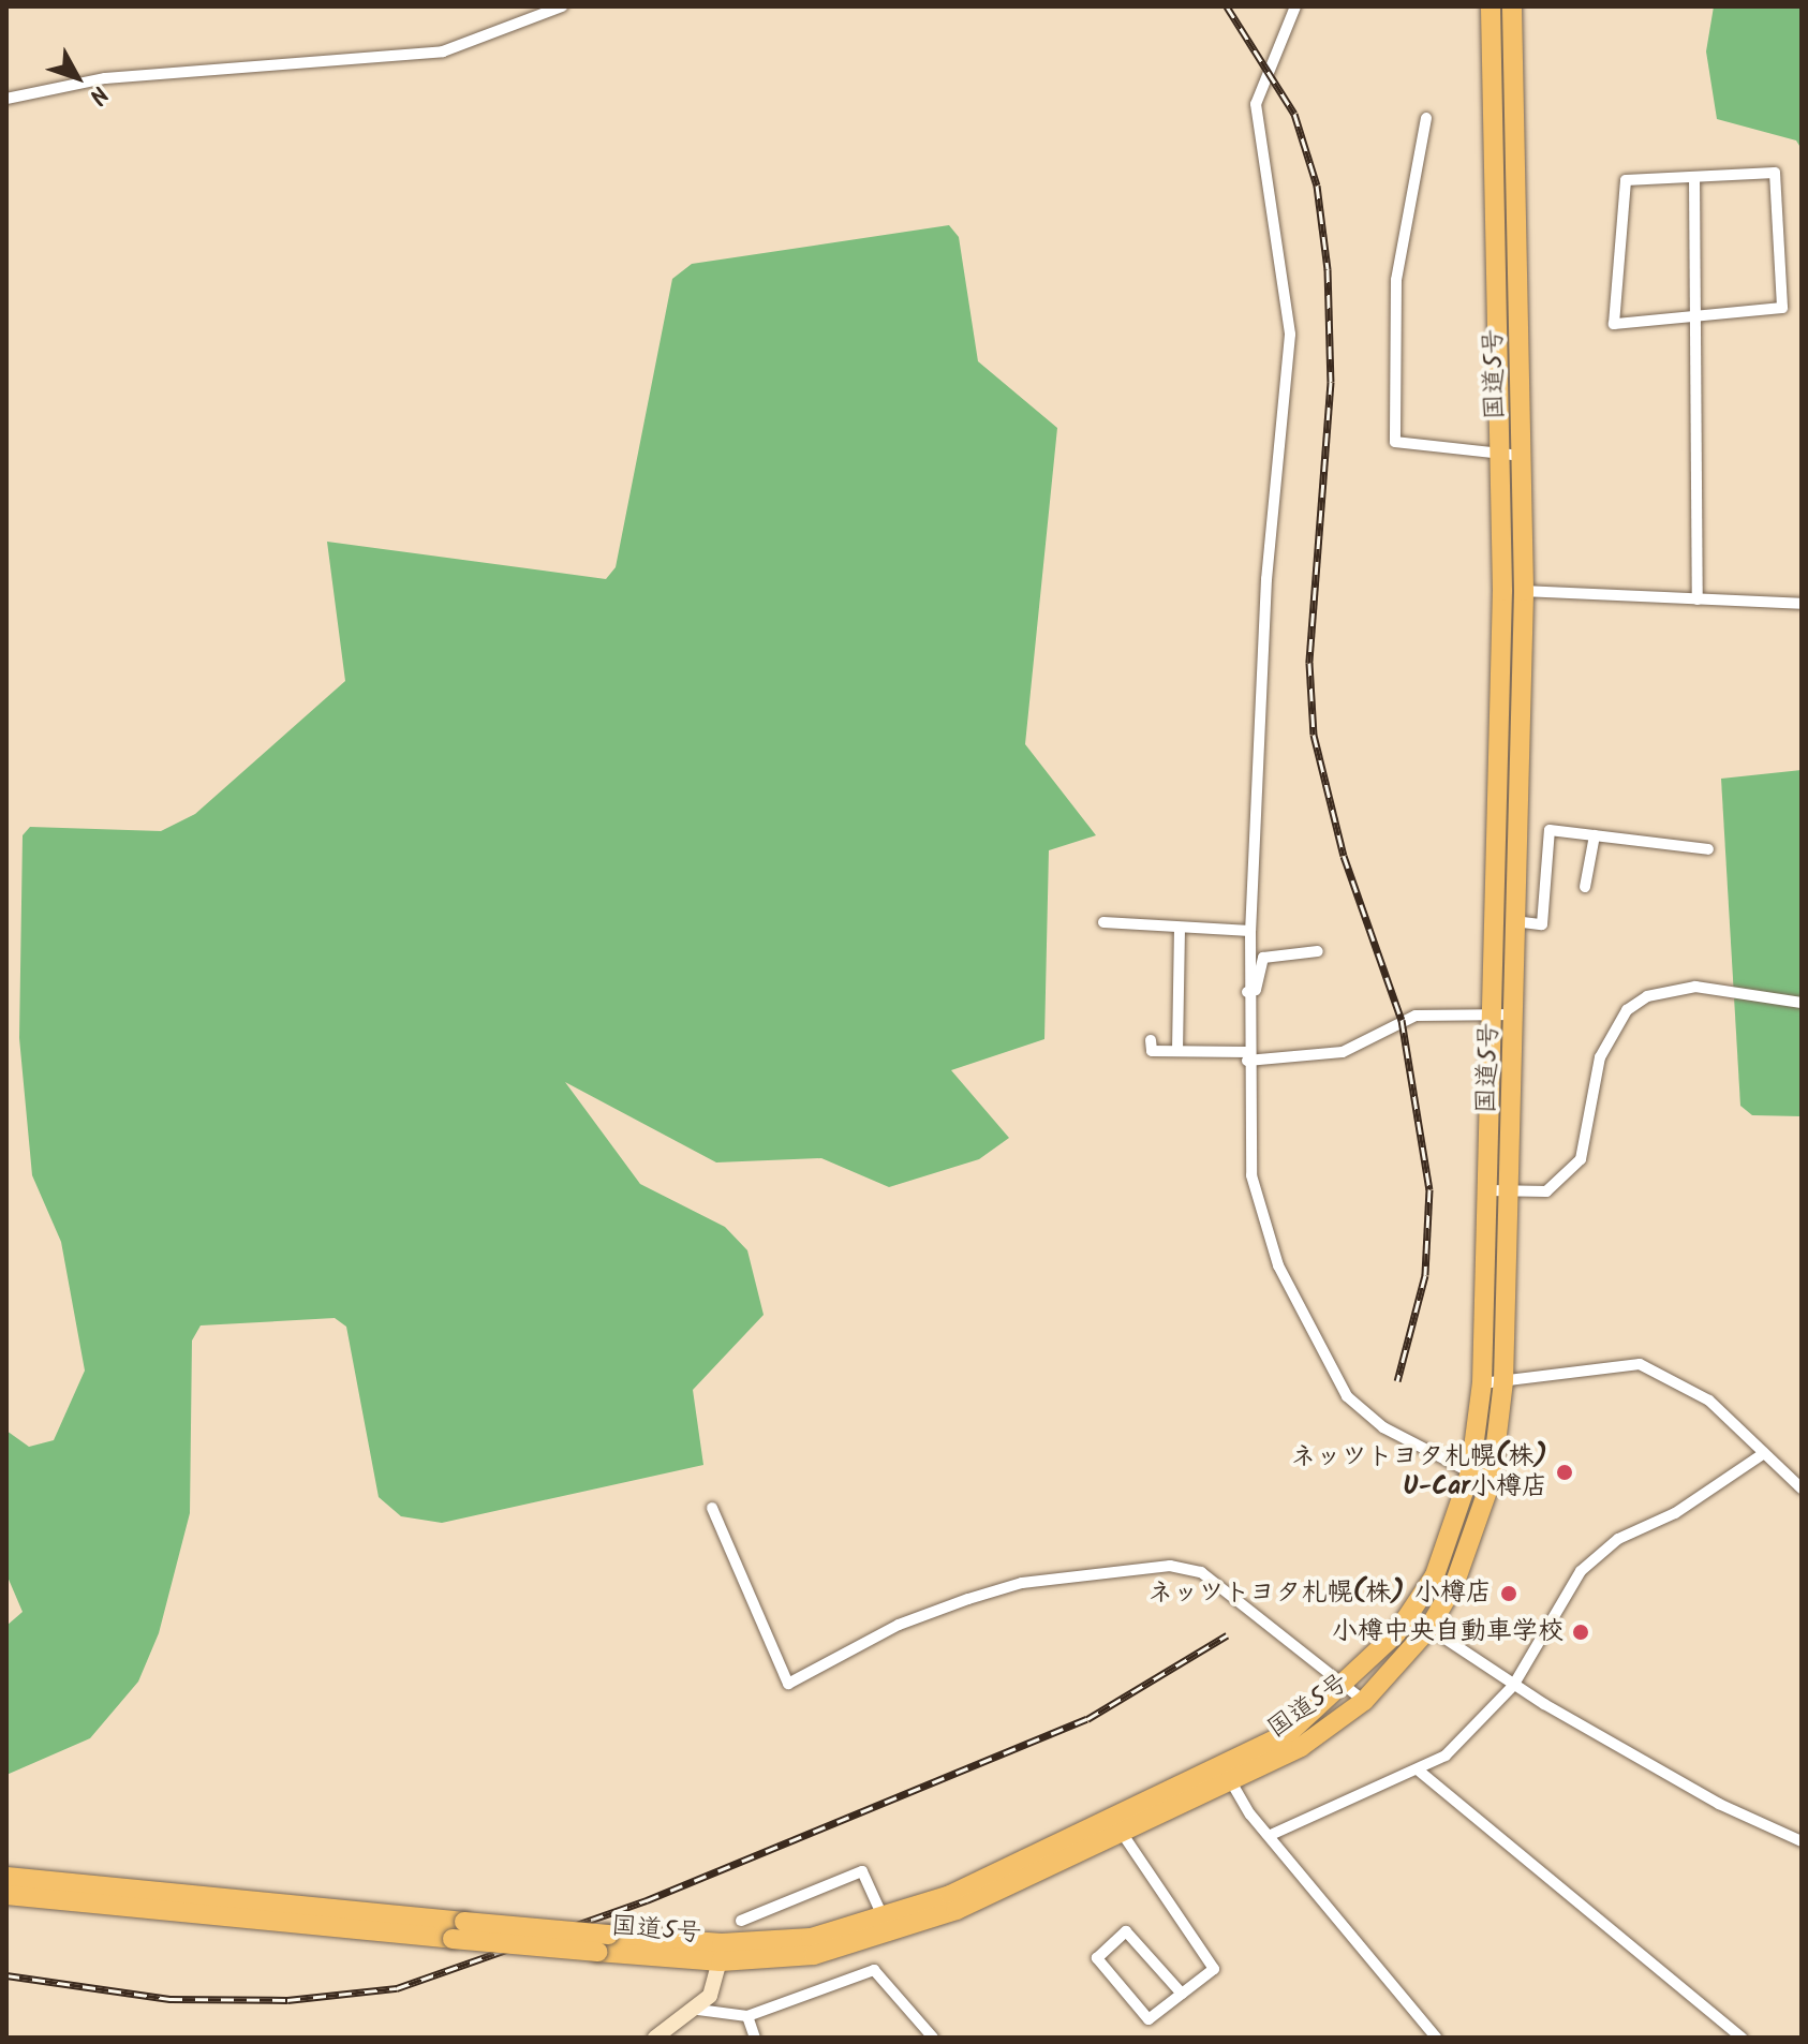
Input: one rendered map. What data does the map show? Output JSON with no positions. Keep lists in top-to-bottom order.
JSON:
{
  "streets": {
    "highway": ["国道5号"]
  },
  "places": ["ネッツトヨタ札幌(株) U-Car小樽店", "ネッツトヨタ札幌(株) 小樽店", "小樽中央自動車学校"],
  "north": "bottom right"
}
